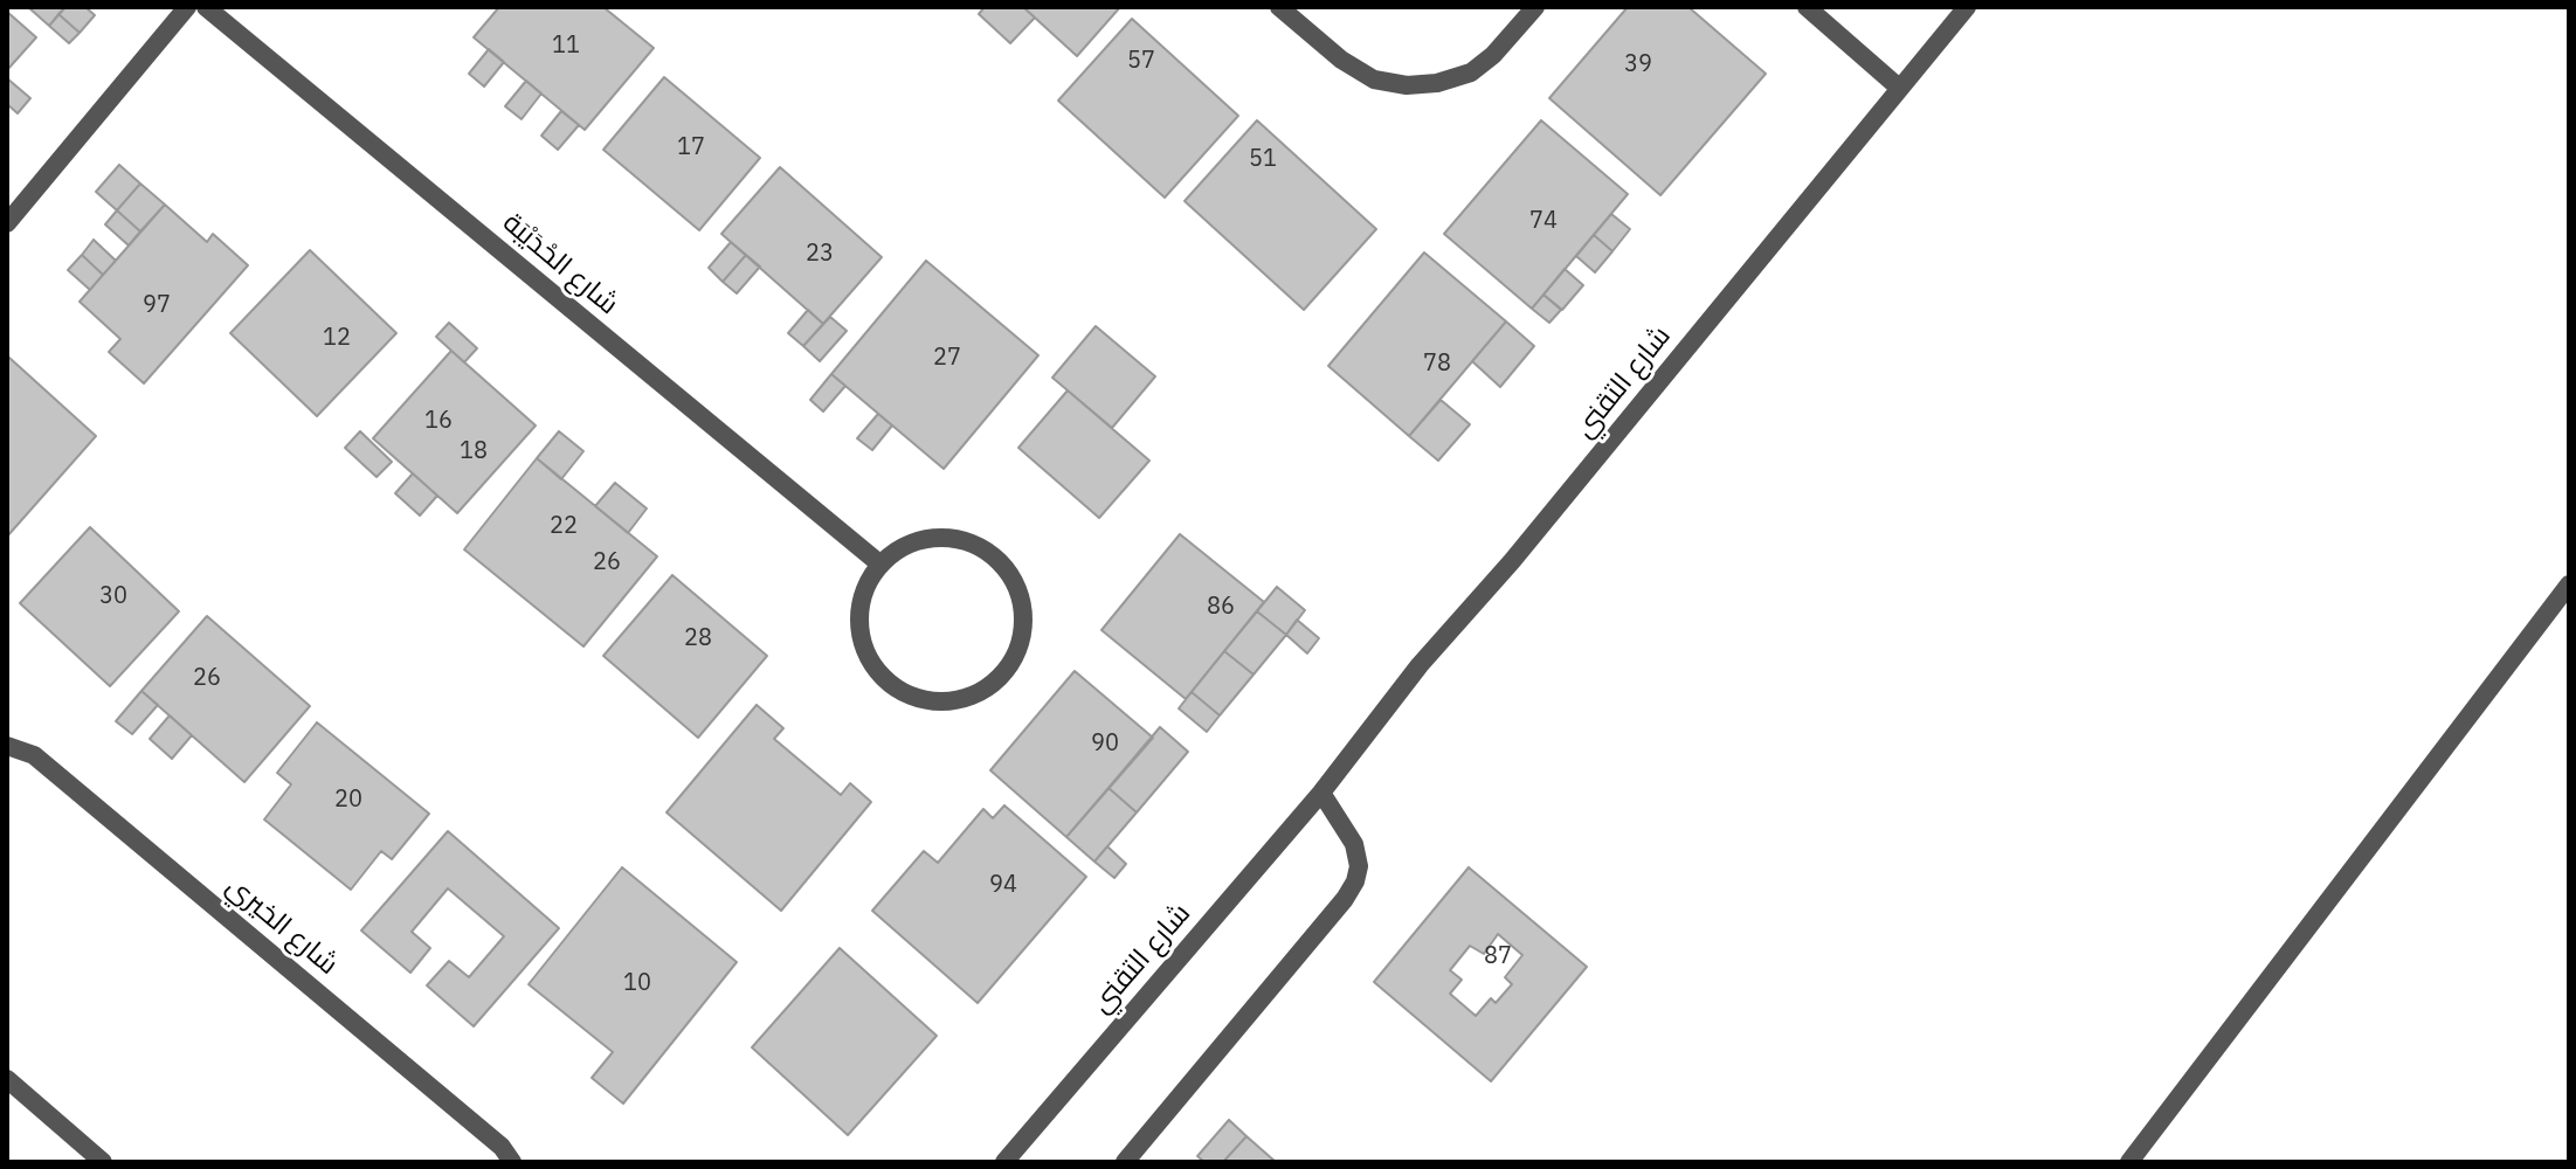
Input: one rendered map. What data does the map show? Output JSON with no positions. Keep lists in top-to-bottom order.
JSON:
{
  "streets": {
    "street": ["شارع الحْدَيْبَة", "شارع التقني", "شارع الخيري"]
  },
  "house_numbers": [
    "11",
    "57",
    "39",
    "17",
    "51",
    "74",
    "23",
    "97",
    "12",
    "27",
    "78",
    "16",
    "18",
    "22",
    "26",
    "30",
    "86",
    "28",
    "26",
    "90",
    "20",
    "94",
    "87",
    "10"
  ]
}
